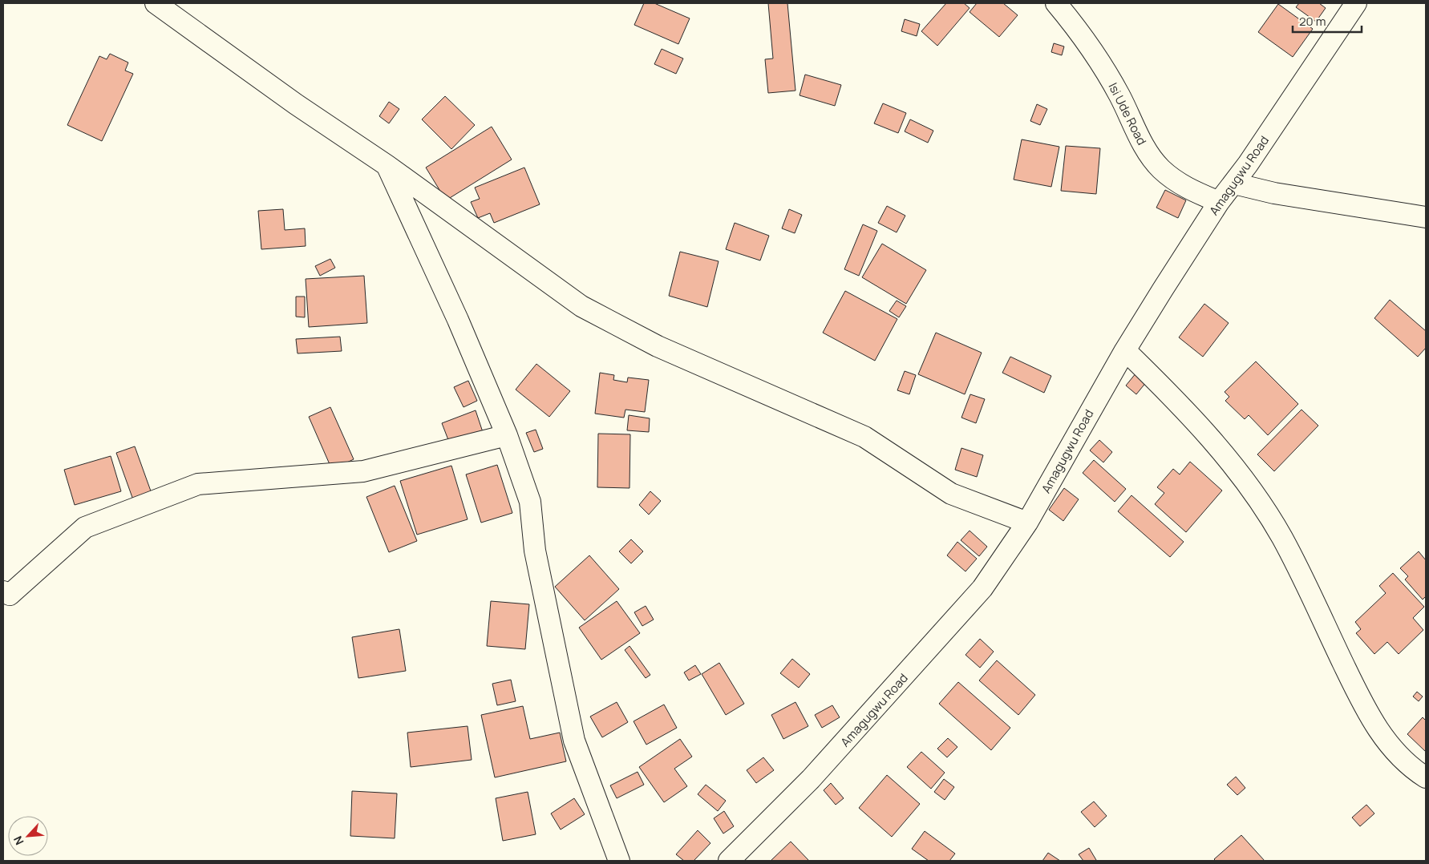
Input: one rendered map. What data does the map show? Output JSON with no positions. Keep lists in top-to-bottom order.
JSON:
{
  "streets": {
    "street": ["Isi Ude Road", "Amagugwu Road"]
  },
  "crossings": [
    ["Isi Ude Road", "Amagugwu Road"]
  ],
  "scale_bar": "20 m",
  "north": "bottom left"
}
